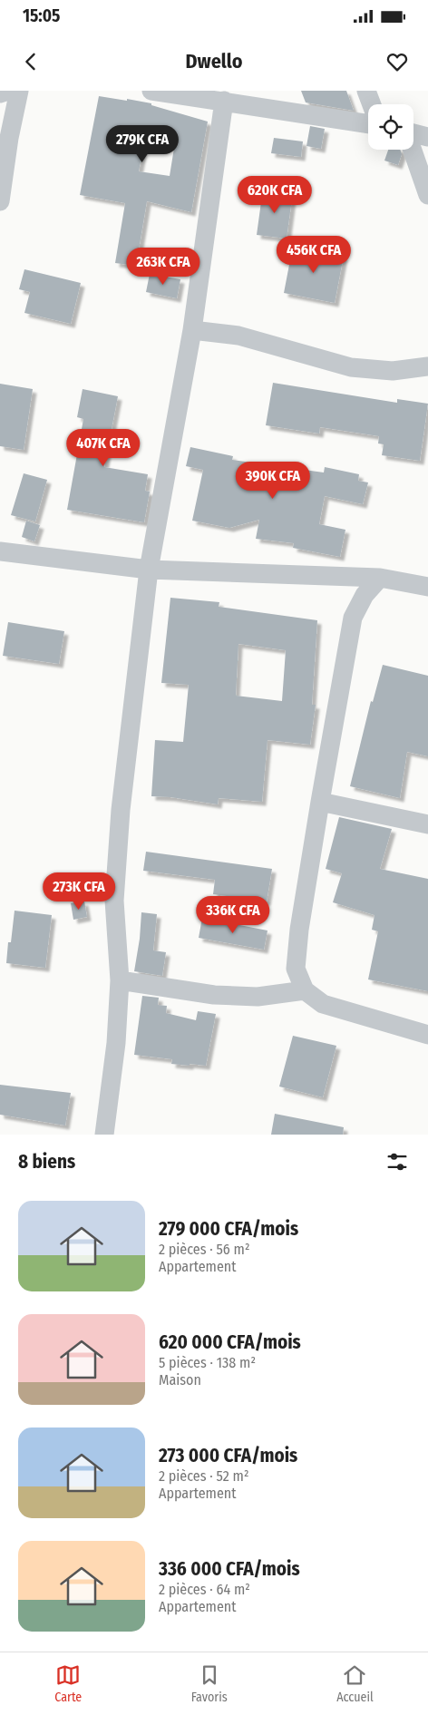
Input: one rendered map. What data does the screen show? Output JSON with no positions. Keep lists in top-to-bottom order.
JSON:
{
  "page": {
    "status": "15:05",
    "header": "Dwello",
    "price": [
      "279K CFA",
      "620K CFA",
      "456K CFA",
      "263K CFA",
      "407K CFA",
      "390K CFA",
      "273K CFA",
      "336K CFA"
    ],
    "heading": "8 biens",
    "list": [
      {
        "name": "279 000 CFA/mois",
        "note": "2 pièces · 56 m² · Appartement"
      },
      {
        "name": "620 000 CFA/mois",
        "note": "5 pièces · 138 m² · Maison"
      },
      {
        "name": "273 000 CFA/mois",
        "note": "2 pièces · 52 m² · Appartement"
      },
      {
        "name": "336 000 CFA/mois",
        "note": "2 pièces · 64 m² · Appartement"
      }
    ],
    "tabs": ["Carte", "Favoris", "Accueil"]
  }
}
